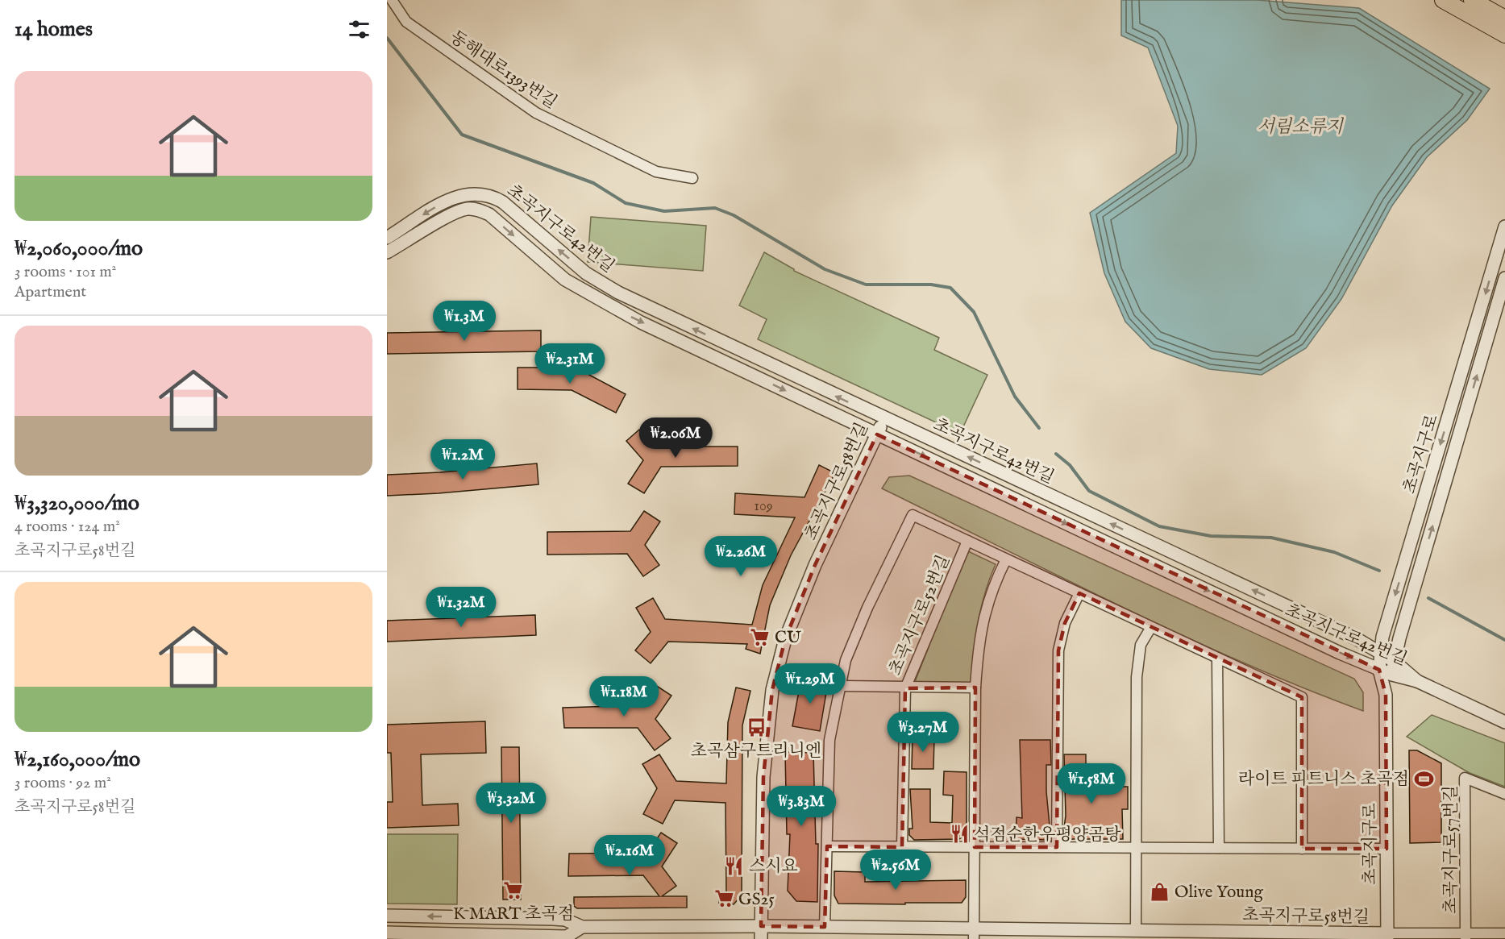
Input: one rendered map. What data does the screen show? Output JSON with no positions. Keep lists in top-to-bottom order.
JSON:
{
  "streets": {
    "street": [
      "동해대로1393번길",
      "초곡지구로42번길",
      "초곡지구로",
      "초곡지구로58번길",
      "초곡지구로52번길",
      "초곡지구로57번길"
    ]
  },
  "crossings": [
    ["초곡지구로42번길", "초곡지구로"],
    ["초곡지구로42번길", "초곡지구로58번길"],
    ["초곡지구로", "초곡지구로58번길"],
    ["초곡지구로", "초곡지구로57번길"],
    ["초곡지구로58번길", "초곡지구로57번길"]
  ],
  "water": ["서림소류지"],
  "places": {
    "supermarket": ["CU", "K MART 초곡점", "GS25"],
    "bus stop": ["초곡삼구트리니엔"],
    "sports": ["라이트 피트니스 초곡점"],
    "restaurant": ["석점순한우평양곰탕", "스시요"],
    "shop": ["Olive Young"]
  },
  "house_numbers": ["109"],
  "page": {
    "heading": "14 homes",
    "list": [
      {
        "name": "₩2,060,000/mo",
        "note": "3 rooms · 101 m² · Apartment"
      },
      {
        "name": "₩3,320,000/mo",
        "note": "4 rooms · 124 m² · 초곡지구로58번길"
      },
      {
        "name": "₩2,160,000/mo",
        "note": "3 rooms · 92 m² · 초곡지구로58번길"
      }
    ],
    "price": [
      "₩1.3M",
      "₩2.31M",
      "₩2.06M",
      "₩1.2M",
      "₩2.26M",
      "₩1.32M",
      "₩1.29M",
      "₩1.18M",
      "₩3.27M",
      "₩1.58M",
      "₩3.32M",
      "₩3.83M",
      "₩2.16M",
      "₩2.56M"
    ]
  }
}
